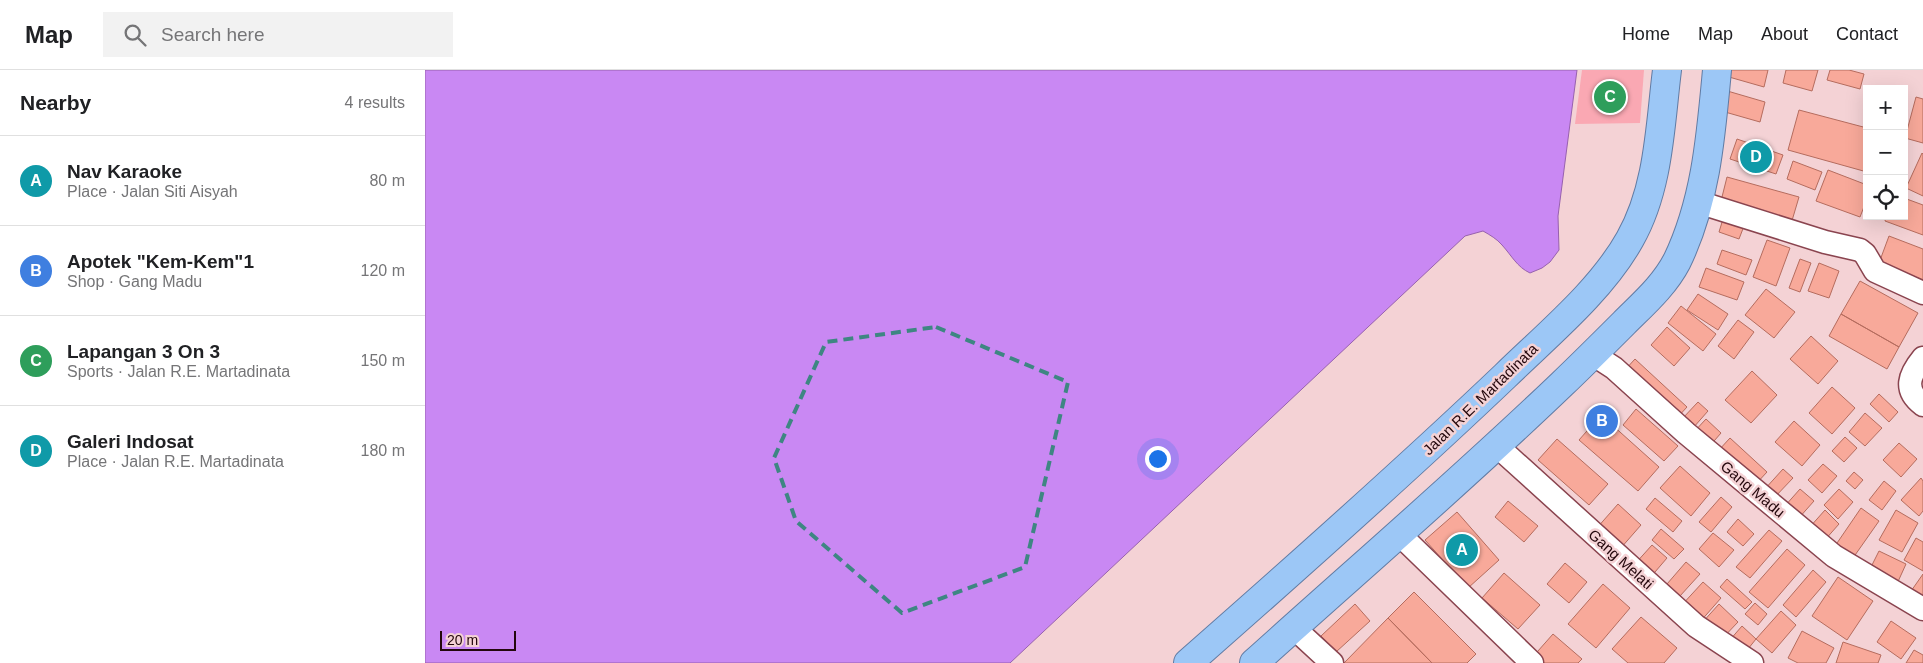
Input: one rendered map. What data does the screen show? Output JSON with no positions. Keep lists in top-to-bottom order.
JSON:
{
  "streets": {
    "highway": ["Jalan R.E. Martadinata"],
    "street": ["Gang Madu", "Gang Melati"]
  },
  "scale_bar": "20 m",
  "page": {
    "header": "Map",
    "search": "Search here",
    "nav": [
      "Home",
      "Map",
      "About",
      "Contact"
    ],
    "heading": ["Nearby", "4 results"],
    "pins": [
      "C",
      "D",
      "B",
      "A"
    ],
    "map_buttons": ["+", "−"],
    "list": [
      {
        "mark": "A",
        "name": "Nav Karaoke",
        "note": "Place · Jalan Siti Aisyah",
        "value": "80 m"
      },
      {
        "mark": "B",
        "name": "Apotek \"Kem-Kem\"1",
        "note": "Shop · Gang Madu",
        "value": "120 m"
      },
      {
        "mark": "C",
        "name": "Lapangan 3 On 3",
        "note": "Sports · Jalan R.E. Martadinata",
        "value": "150 m"
      },
      {
        "mark": "D",
        "name": "Galeri Indosat",
        "note": "Place · Jalan R.E. Martadinata",
        "value": "180 m"
      }
    ],
    "scale": "20 m"
  }
}
